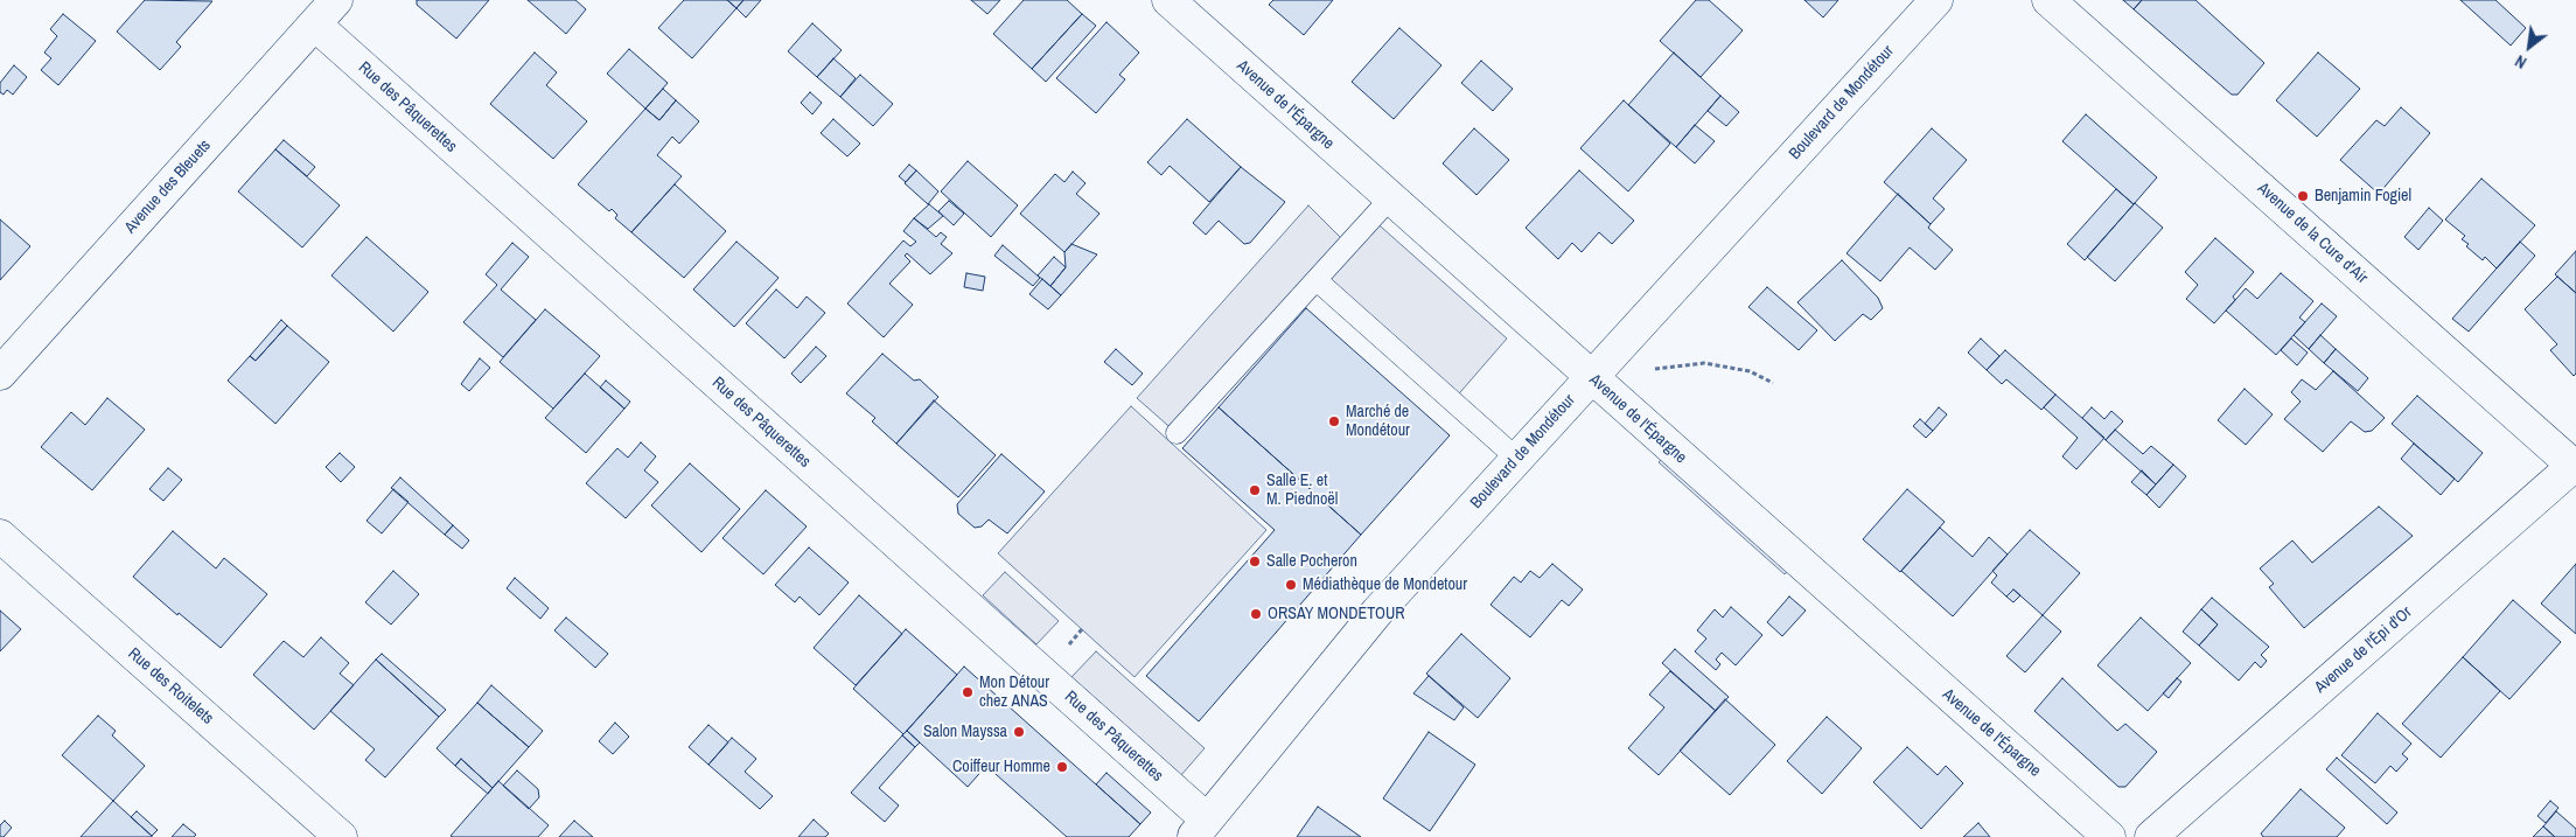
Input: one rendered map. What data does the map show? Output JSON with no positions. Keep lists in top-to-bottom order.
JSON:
{
  "streets": {
    "street": [
      "Boulevard de Mondétour",
      "Avenue de l'Épargne",
      "Rue des Pâquerettes",
      "Avenue des Bleuets",
      "Avenue de la Cure d'Air",
      "Avenue de l'Épi d'Or",
      "Rue des Roitelets"
    ]
  },
  "crossings": [
    ["Boulevard de Mondétour", "Avenue de l'Épargne"],
    ["Boulevard de Mondétour", "Rue des Pâquerettes"],
    ["Rue des Pâquerettes", "Avenue des Bleuets"],
    ["Avenue de la Cure d'Air", "Avenue de l'Épi d'Or"]
  ],
  "places": [
    "Benjamin Fogiel",
    "Marché de Mondétour",
    "Salle E. et M. Piednoël",
    "Salle Pocheron",
    "Médiathèque de Mondetour",
    "ORSAY MONDETOUR",
    "Mon Détour chez ANAS",
    "Salon Mayssa",
    "Coiffeur Homme"
  ],
  "north": "bottom left"
}
